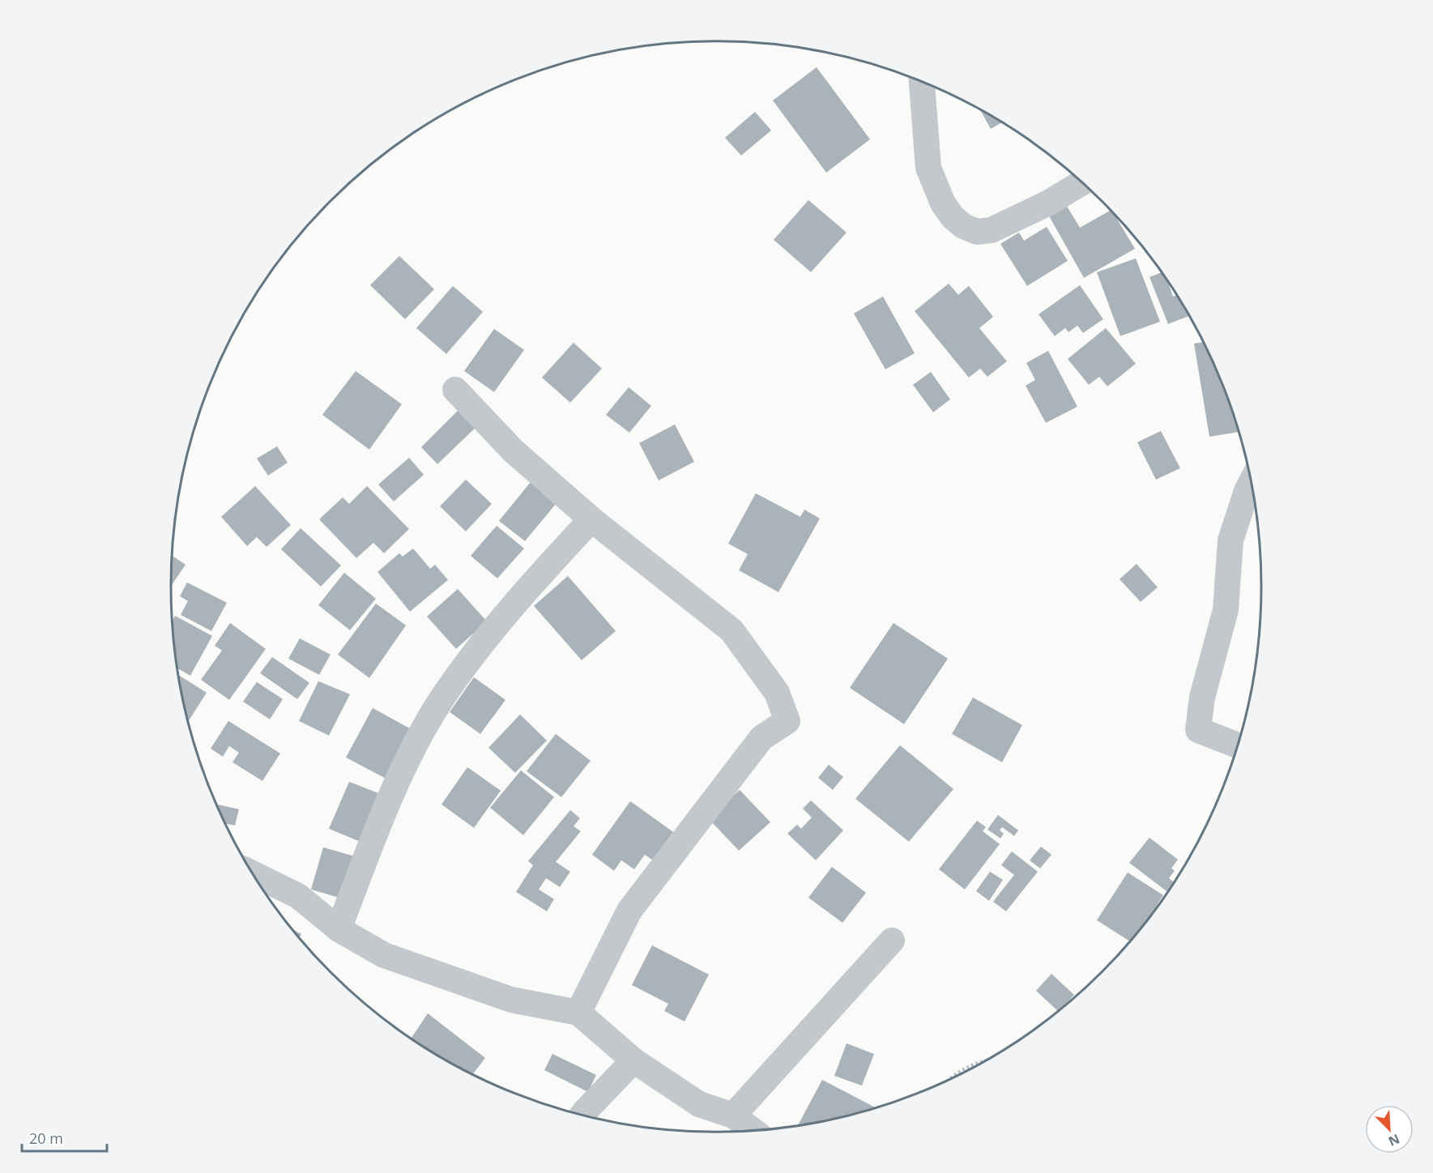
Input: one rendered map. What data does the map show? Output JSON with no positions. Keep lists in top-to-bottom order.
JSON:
{
  "scale_bar": "20 m",
  "north": "bottom right"
}
